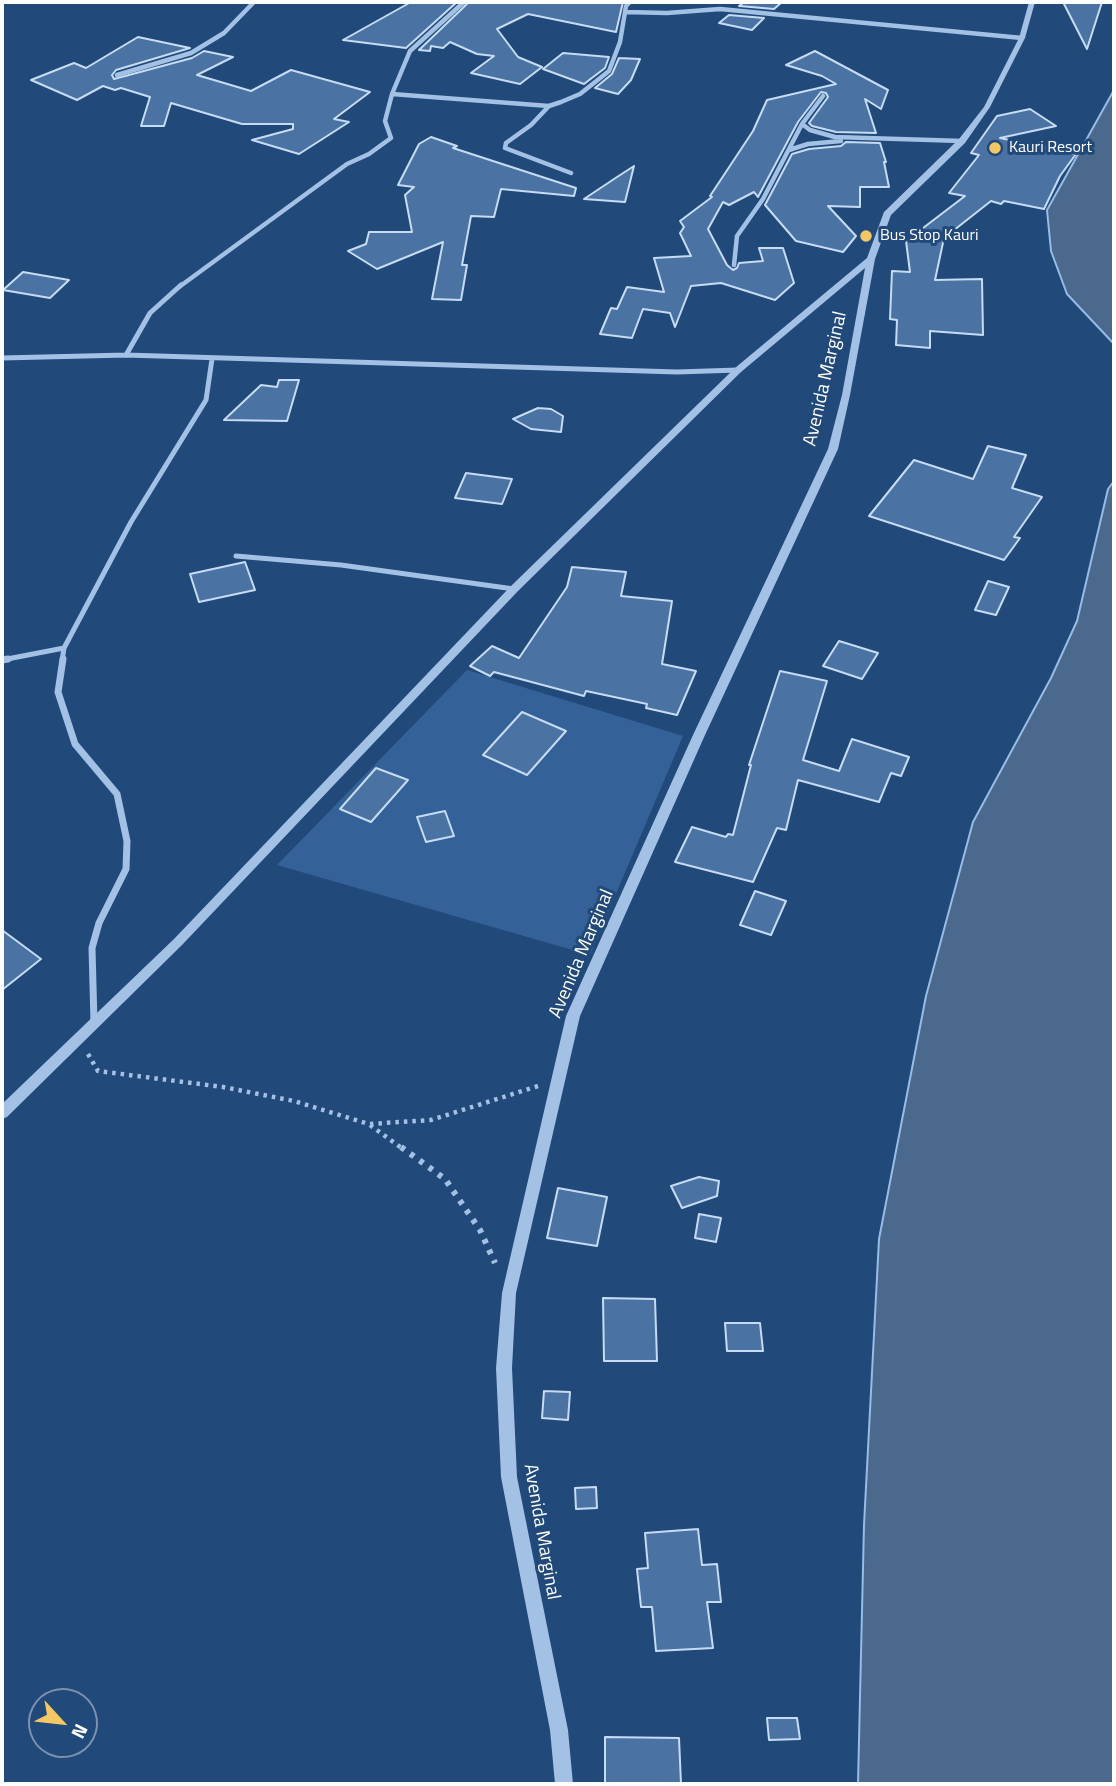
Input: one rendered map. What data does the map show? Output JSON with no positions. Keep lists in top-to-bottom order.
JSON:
{
  "streets": {
    "street": ["Avenida Marginal"]
  },
  "places": ["Kauri Resort", "Bus Stop Kauri"],
  "north": "bottom right"
}
